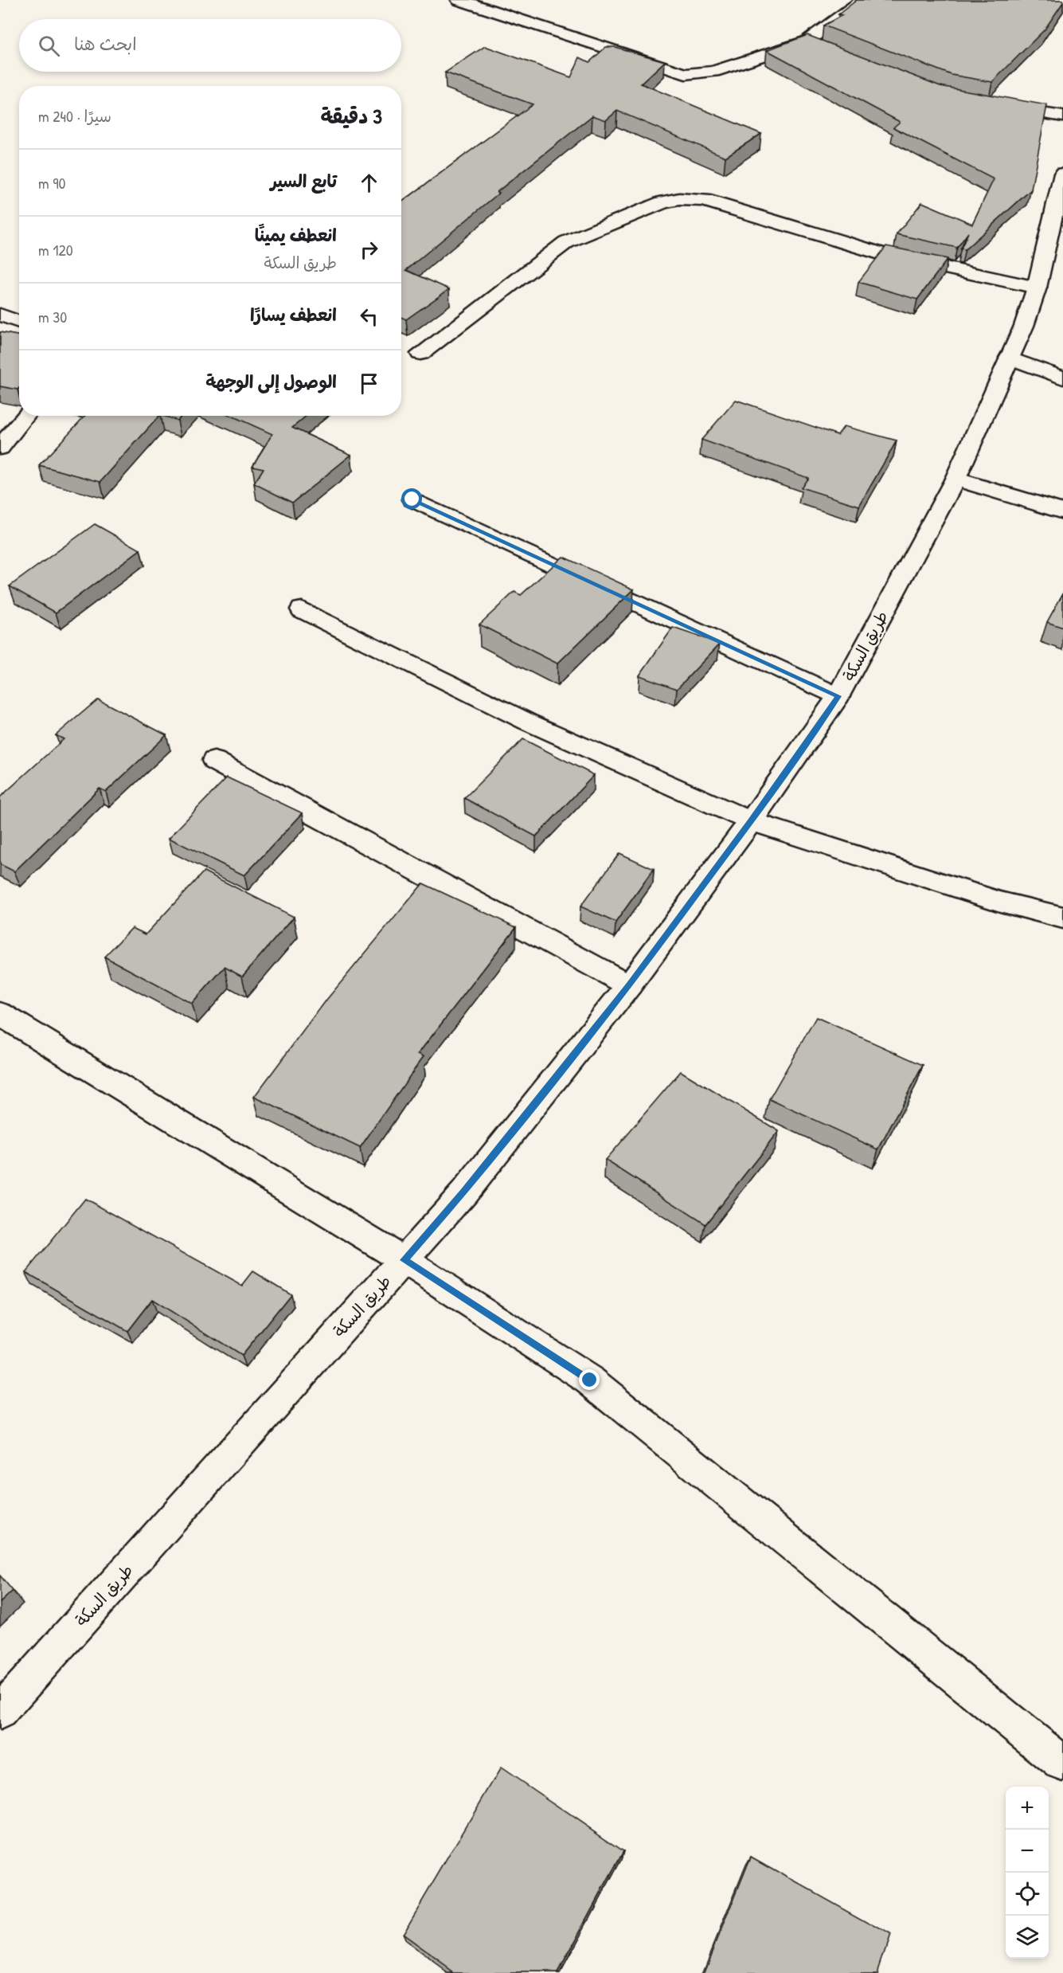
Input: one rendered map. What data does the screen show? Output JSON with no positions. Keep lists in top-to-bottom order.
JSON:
{
  "streets": {
    "street": ["طريق السكة"]
  },
  "page": {
    "search": "ابحث هنا",
    "heading": ["3 دقيقة", "سيرًا · 240 m"],
    "list": [
      ["تابع السير", "90 m"],
      ["انعطف يمينًا", "طريق السكة", "120 m"],
      ["انعطف يسارًا", "30 m"],
      "الوصول إلى الوجهة"
    ],
    "map_buttons": ["+", "−"]
  }
}
